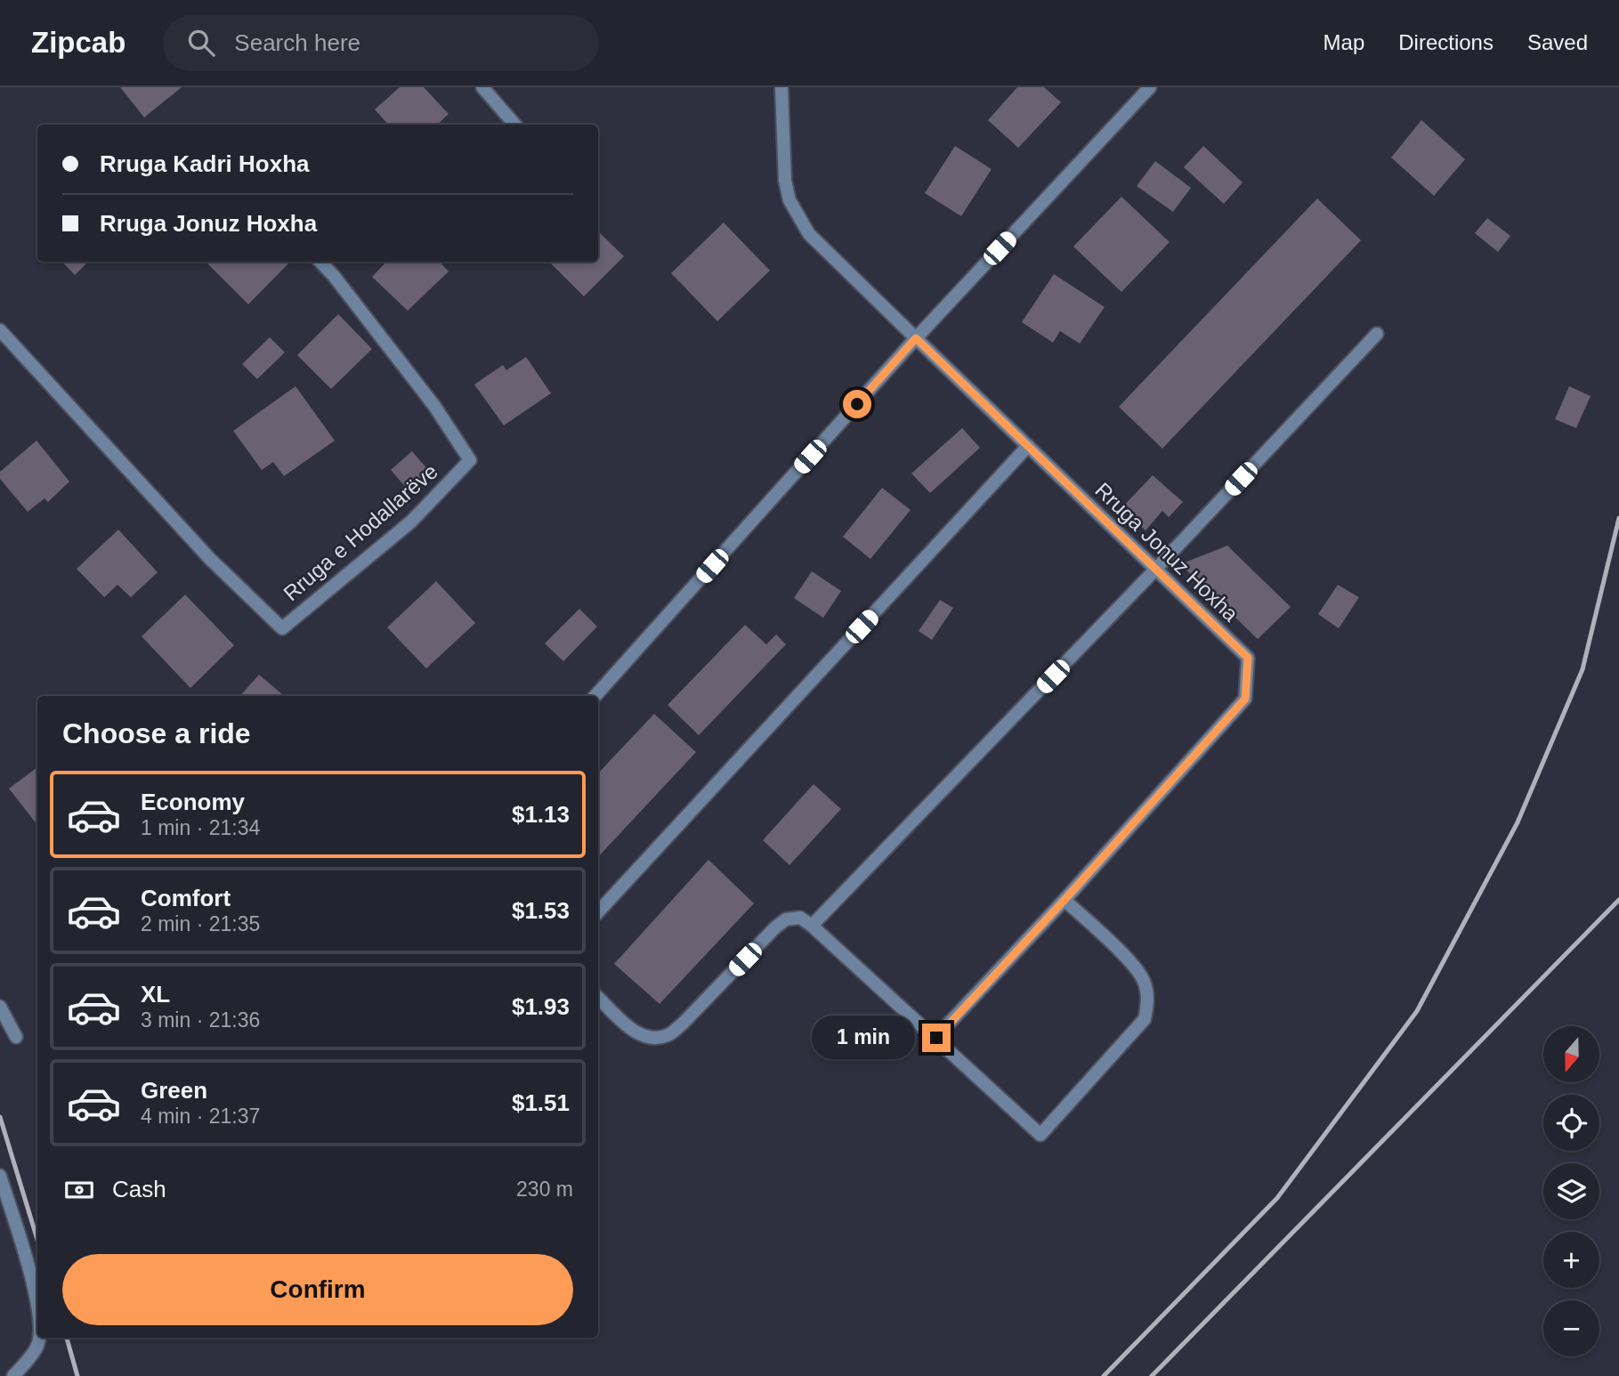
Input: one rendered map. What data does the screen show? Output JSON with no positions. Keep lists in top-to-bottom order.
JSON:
{
  "streets": {
    "street": ["Rruga e Hodallarëve", "Rruga Jonuz Hoxha"]
  },
  "north": "bottom",
  "page": {
    "header": "Zipcab",
    "search": "Search here",
    "nav": ["Map", "Directions", "Saved"],
    "banner": ["Rruga Kadri Hoxha", "Rruga Jonuz Hoxha"],
    "heading": "Choose a ride",
    "list": [
      {
        "name": "Economy",
        "note": "1 min · 21:34",
        "value": "$1.13"
      },
      {
        "name": "Comfort",
        "note": "2 min · 21:35",
        "value": "$1.53"
      },
      {
        "name": "XL",
        "note": "3 min · 21:36",
        "value": "$1.93"
      },
      {
        "name": "Green",
        "note": "4 min · 21:37",
        "value": "$1.51"
      }
    ],
    "bubble": "1 min",
    "map_buttons": ["+", "−"],
    "pay": ["Cash", "230 m"],
    "buttons": "Confirm"
  }
}
